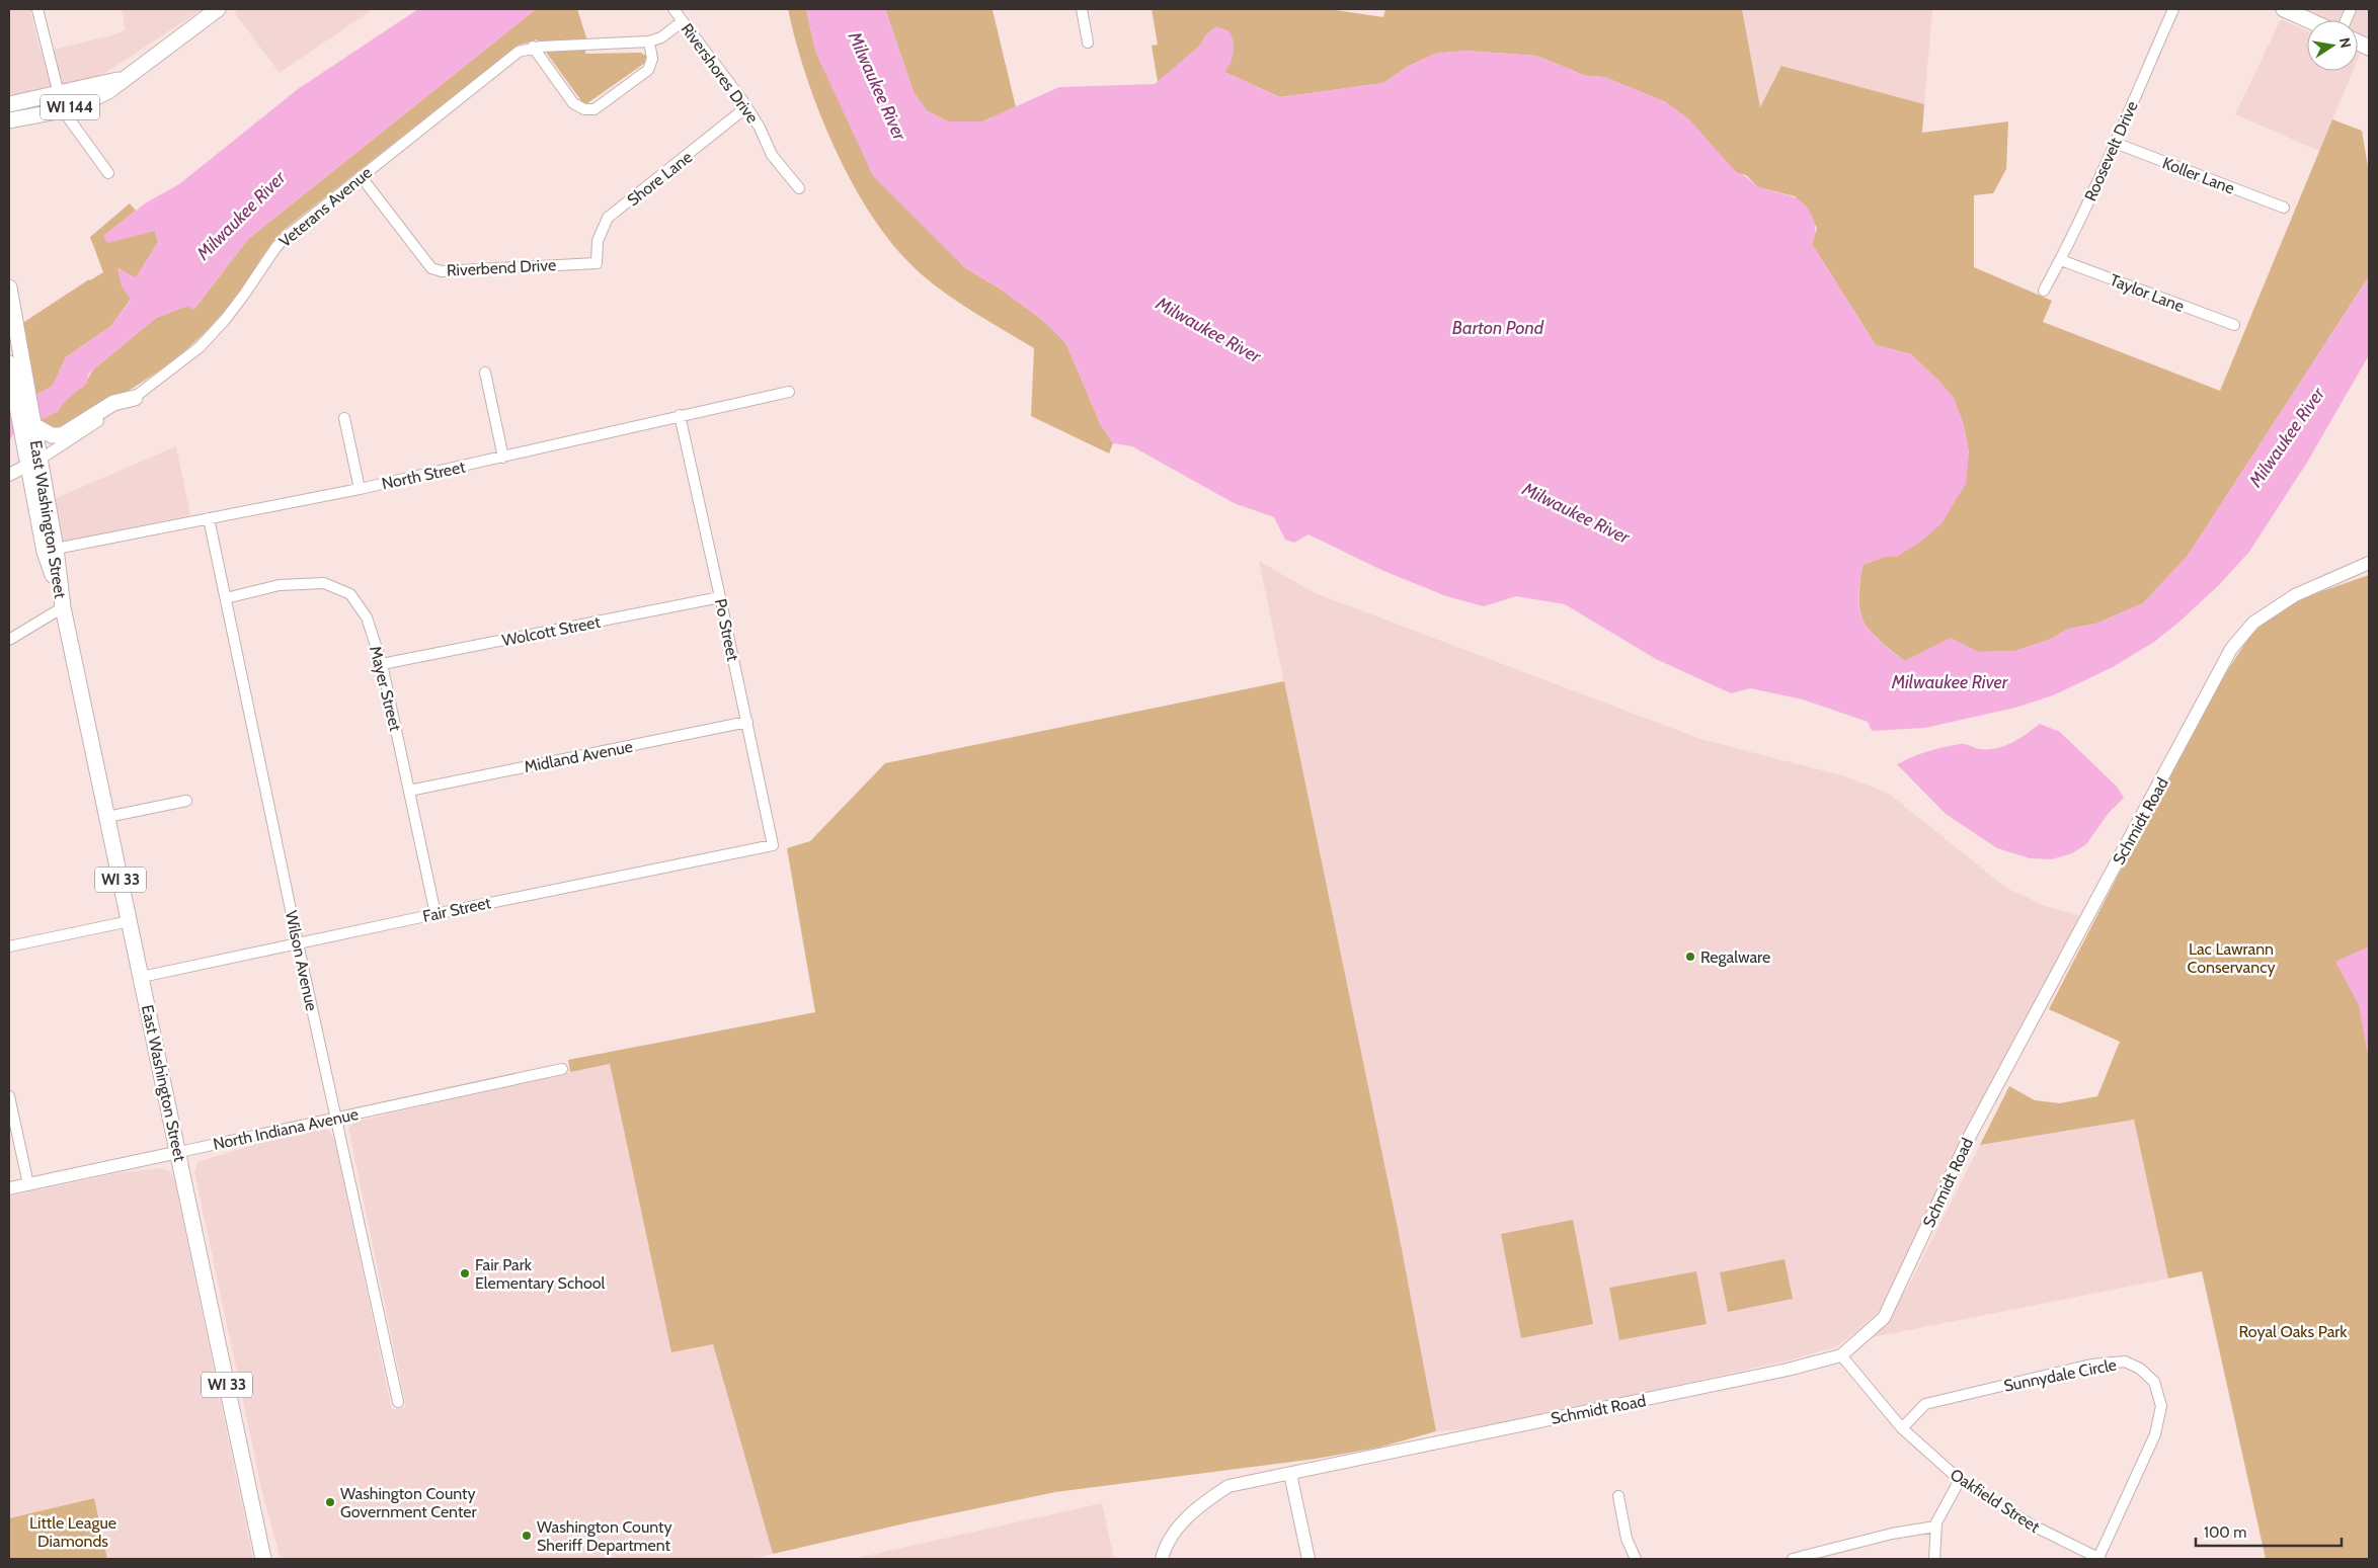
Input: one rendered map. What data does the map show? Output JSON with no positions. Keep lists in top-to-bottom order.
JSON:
{
  "streets": {
    "main road": ["WI 144", "East Washington Street", "WI 33"],
    "street": [
      "Rivershores Drive",
      "Roosevelt Drive",
      "Koller Lane",
      "Shore Lane",
      "Veterans Avenue",
      "Riverbend Drive",
      "Taylor Lane",
      "North Street",
      "Po Street",
      "Wolcott Street",
      "Mayer Street",
      "Midland Avenue",
      "Schmidt Road",
      "Fair Street",
      "Wilson Avenue",
      "North Indiana Avenue",
      "Sunnydale Circle",
      "Oakfield Street"
    ]
  },
  "crossings": [
    ["Rivershores Drive", "Shore Lane"],
    ["Rivershores Drive", "Veterans Avenue"],
    ["Roosevelt Drive", "Koller Lane"],
    ["Roosevelt Drive", "Taylor Lane"],
    ["Shore Lane", "Riverbend Drive"],
    ["Veterans Avenue", "Riverbend Drive"],
    ["Veterans Avenue", "East Washington Street"],
    ["North Street", "East Washington Street"],
    ["North Street", "Po Street"],
    ["North Street", "Wilson Avenue"],
    ["East Washington Street", "WI 33"],
    ["East Washington Street", "Fair Street"],
    ["East Washington Street", "North Indiana Avenue"],
    ["Po Street", "Wolcott Street"],
    ["Po Street", "Midland Avenue"],
    ["Po Street", "Fair Street"],
    ["Wolcott Street", "Mayer Street"],
    ["Mayer Street", "Midland Avenue"],
    ["Mayer Street", "Fair Street"],
    ["Mayer Street", "Wilson Avenue"],
    ["Schmidt Road", "Oakfield Street"],
    ["Fair Street", "Wilson Avenue"],
    ["Wilson Avenue", "North Indiana Avenue"],
    ["Sunnydale Circle", "Oakfield Street"]
  ],
  "water": ["Milwaukee River", "Barton Pond"],
  "parks": ["Lac Lawrann Conservancy", "Royal Oaks Park", "Little League Diamonds"],
  "places": [
    "Regalware",
    "Fair Park Elementary School",
    "Washington County Government Center",
    "Washington County Sheriff Department"
  ],
  "scale_bar": "100 m",
  "north": "right"
}
